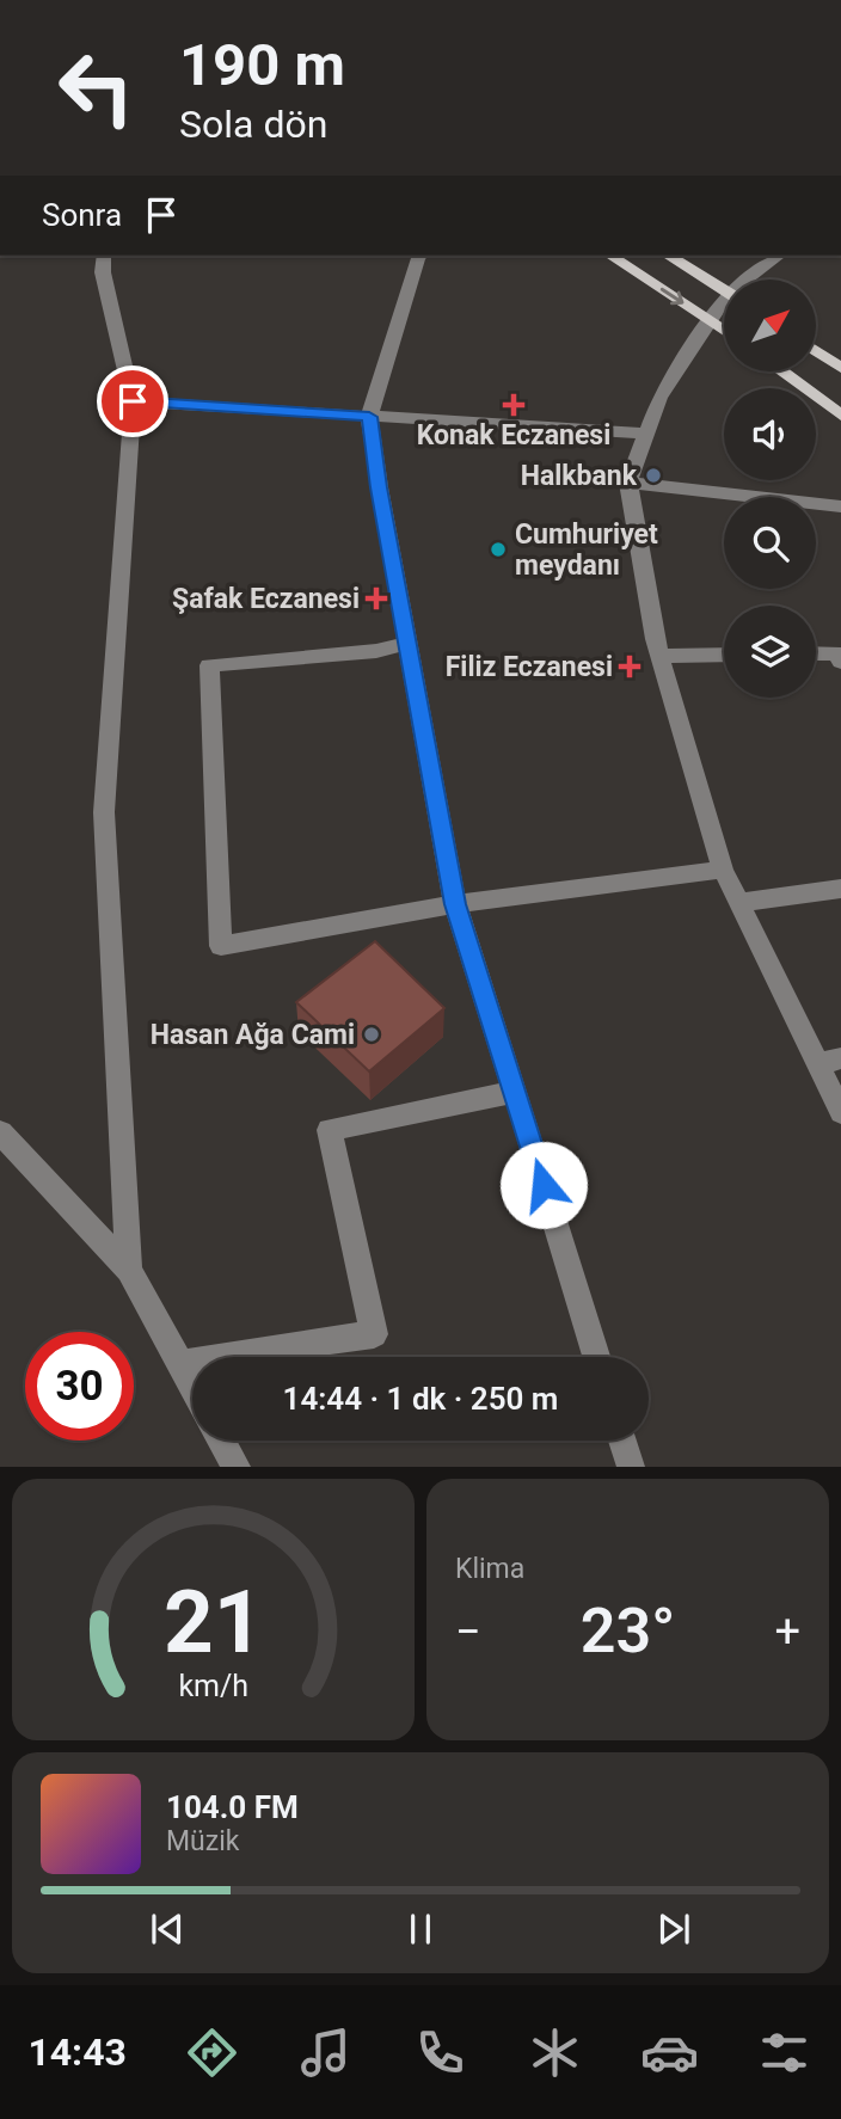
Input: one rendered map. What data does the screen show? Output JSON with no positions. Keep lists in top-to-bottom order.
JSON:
{
  "places": {
    "health": ["Konak Eczanesi", "Şafak Eczanesi", "Filiz Eczanesi"],
    "other": ["Halkbank", "Cumhuriyet meydanı", "Hasan Ağa Cami"]
  },
  "north": "top right",
  "page": {
    "turn": ["190 m", "Sola dön"],
    "then": "Sonra",
    "limit": "30",
    "trip": "14:44 · 1 dk · 250 m",
    "tile": "Klima",
    "heat": ["−", "23°", "+"],
    "song": ["104.0 FM", "Müzik"],
    "tabs": "14:43",
    "gauge": ["21", "km/h"]
  }
}
